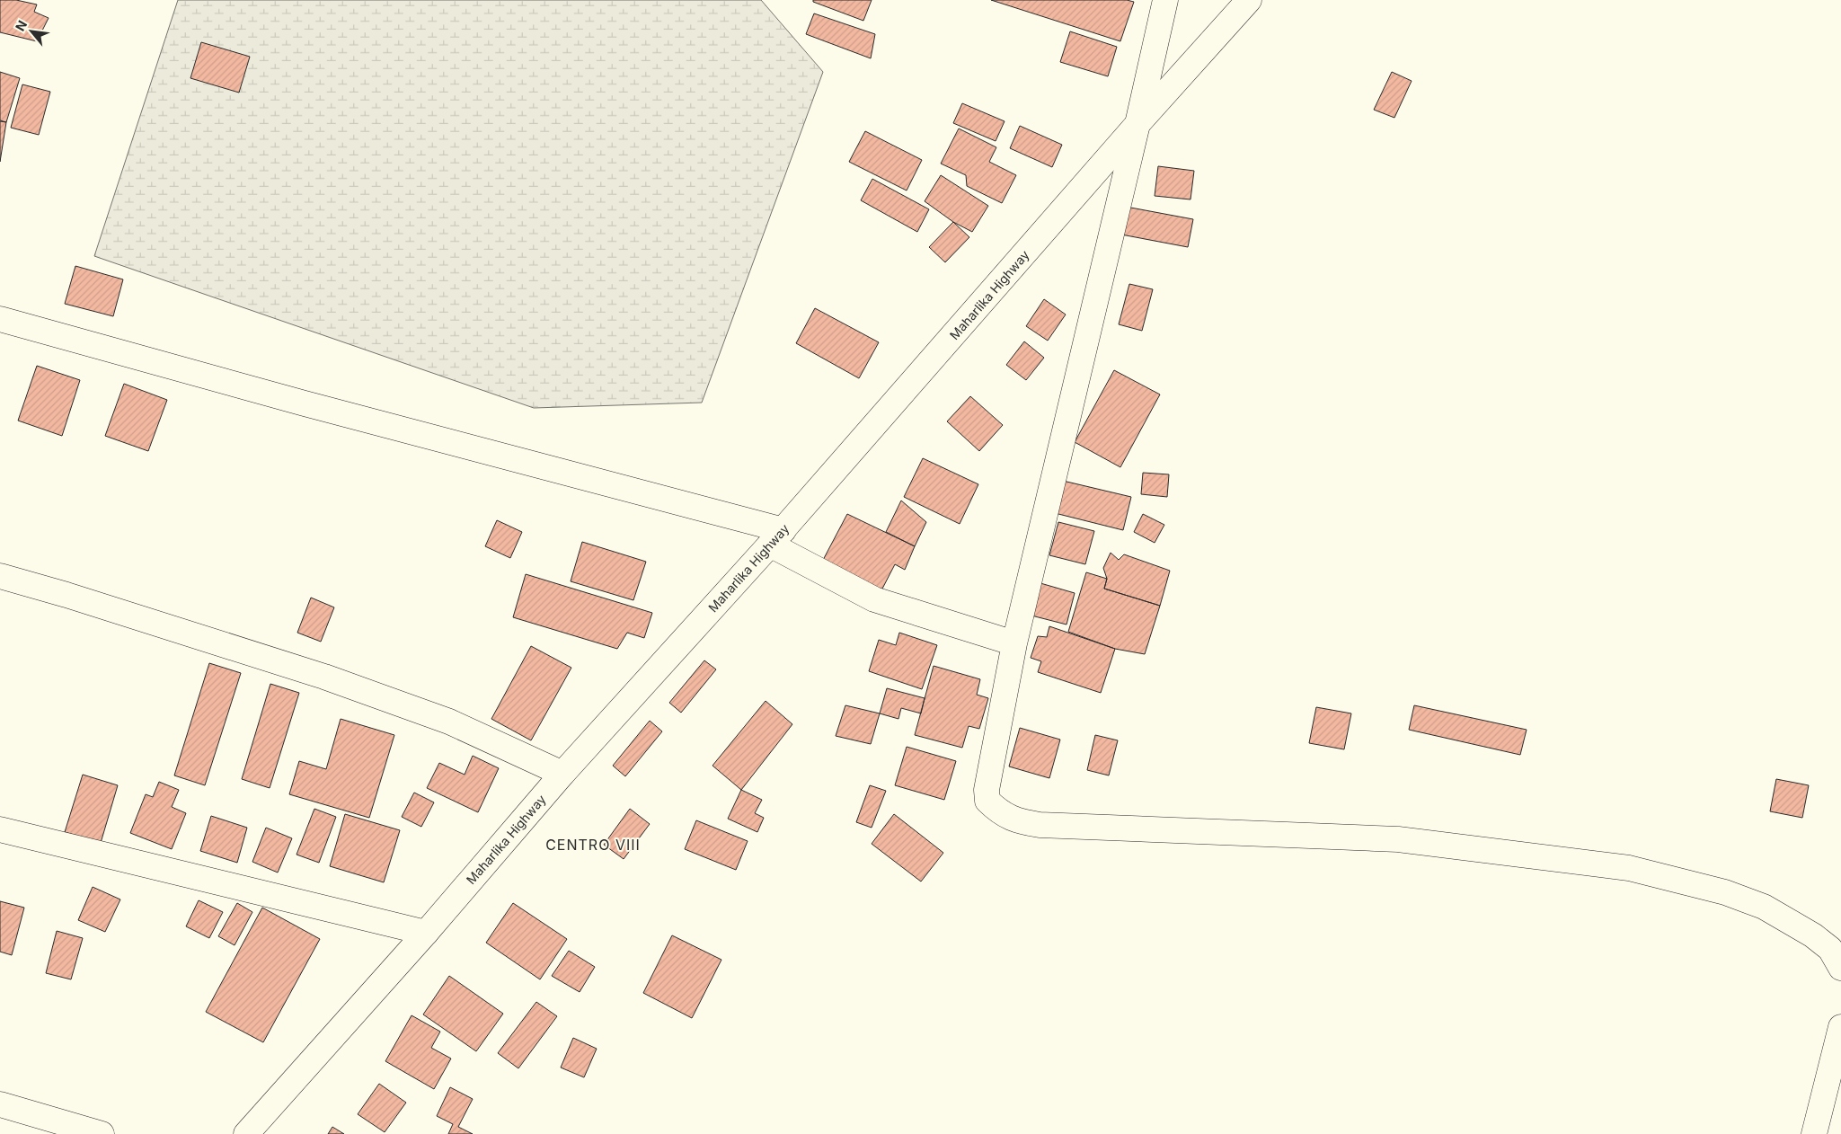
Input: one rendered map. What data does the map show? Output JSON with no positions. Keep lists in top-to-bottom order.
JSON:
{
  "streets": {
    "main road": ["Maharlika Highway"]
  },
  "districts": ["CENTRO VIII"],
  "north": "top left"
}
